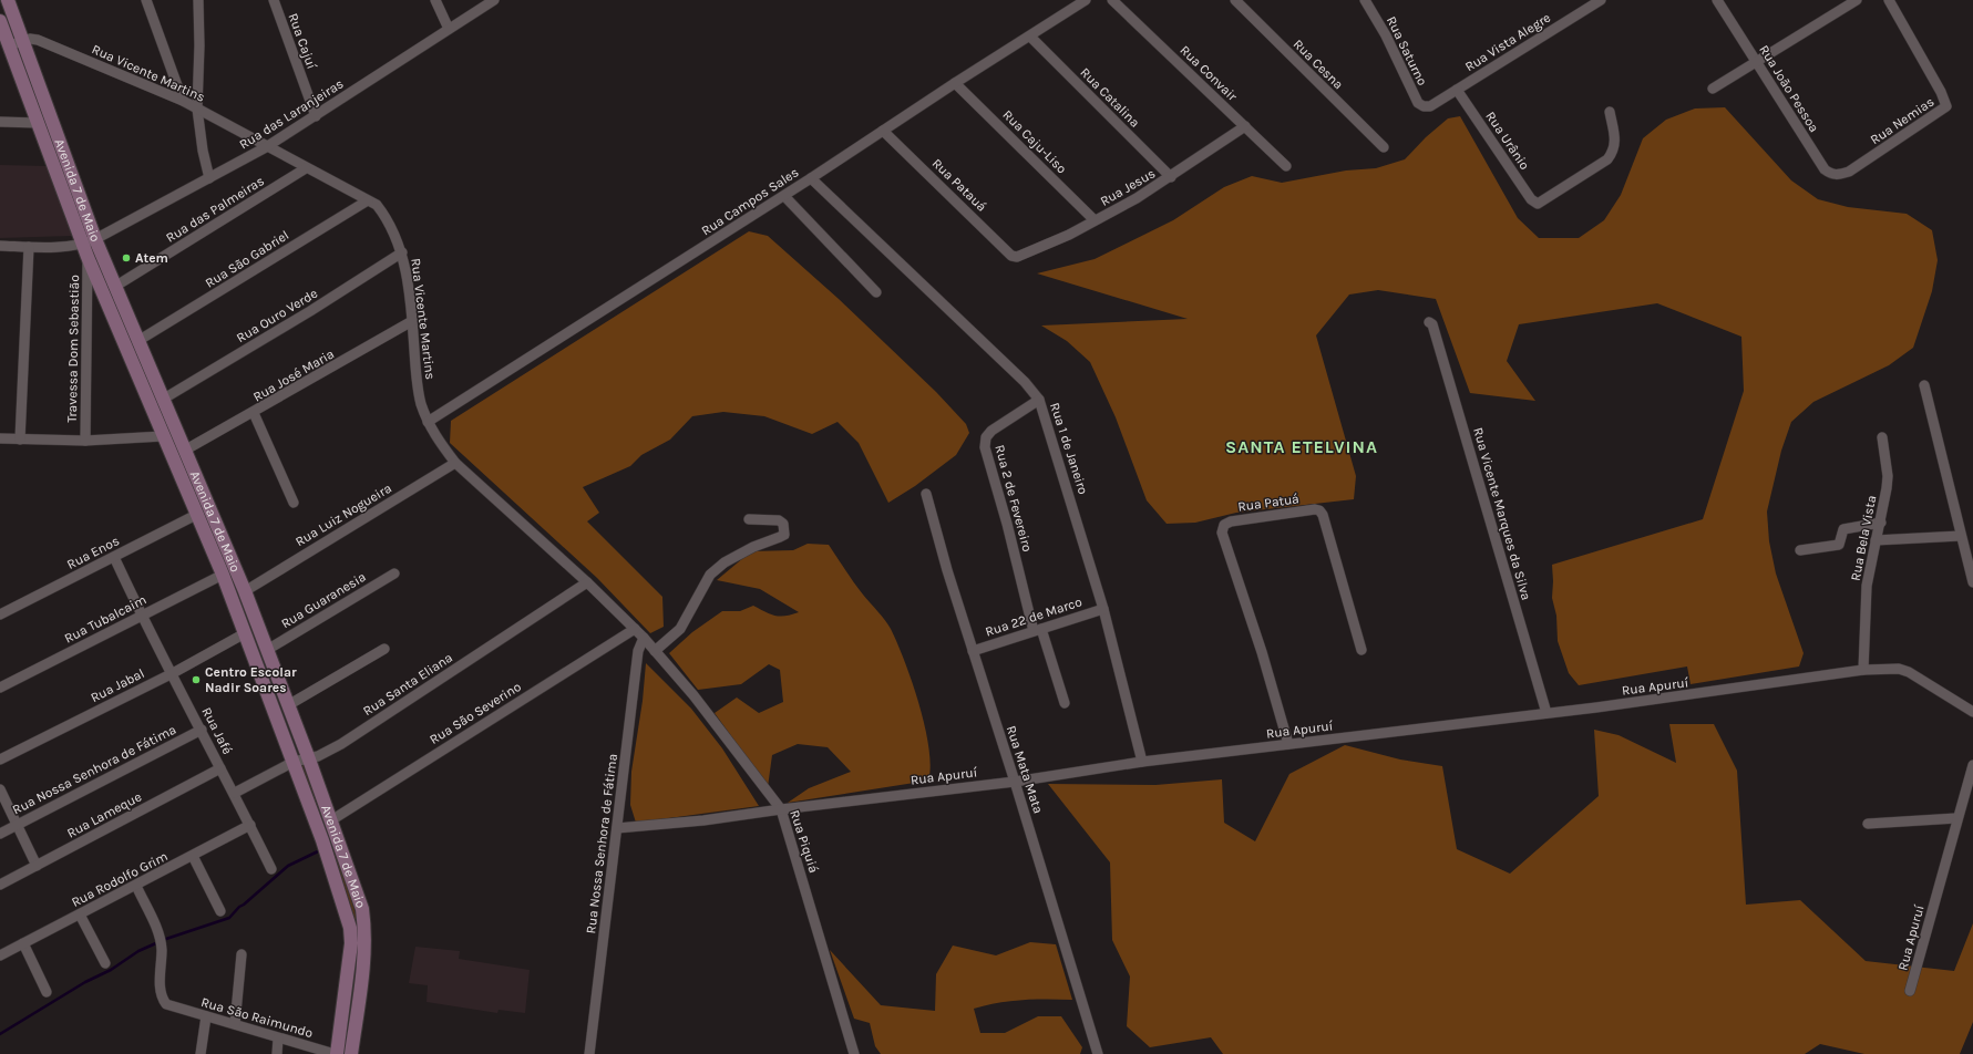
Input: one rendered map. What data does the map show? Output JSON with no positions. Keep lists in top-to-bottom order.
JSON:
{
  "streets": {
    "main road": ["Avenida 7 de Maio"],
    "street": [
      "Rua Cajuí",
      "Rua Vista Alegre",
      "Rua Saturno",
      "Rua Cesna",
      "Rua Vicente Martins",
      "Rua Convair",
      "Rua João Pessoa",
      "Rua Catalina",
      "Rua das Laranjeiras",
      "Rua Nemias",
      "Rua Urânio",
      "Rua Caju-Liso",
      "Rua Patauá",
      "Rua Jesus",
      "Rua Campos Sales",
      "Rua das Palmeiras",
      "Rua São Gabriel",
      "Rua Ouro Verde",
      "Travessa Dom Sebastião",
      "Rua José Maria",
      "Rua 1 de Janeiro",
      "Rua 2 de Fevereiro",
      "Rua Patuá",
      "Rua Vicente Marques da Silva",
      "Rua Luiz Nogueira",
      "Rua Bela Vista",
      "Rua Enos",
      "Rua Guaranesia",
      "Rua 22 de Marco",
      "Rua Tubalcaim",
      "Rua Santa Eliana",
      "Rua Jabal",
      "Rua Apuruí",
      "Rua São Severino",
      "Rua Jafé",
      "Rua Nossa Senhora de Fátima",
      "Rua Mata Mata",
      "Rua Lameque",
      "Rua Piquiá",
      "Rua Rodolfo Grim",
      "Rua São Raimundo"
    ]
  },
  "crossings": [
    ["Rua Cajuí", "Rua das Laranjeiras"],
    ["Rua Vista Alegre", "Rua Saturno"],
    ["Rua Vista Alegre", "Rua Urânio"],
    ["Rua Vicente Martins", "Rua das Laranjeiras"],
    ["Rua Vicente Martins", "Avenida 7 de Maio"],
    ["Rua Vicente Martins", "Rua Campos Sales"],
    ["Rua Vicente Martins", "Rua das Palmeiras"],
    ["Rua Vicente Martins", "Rua São Gabriel"],
    ["Rua Vicente Martins", "Rua Ouro Verde"],
    ["Rua Vicente Martins", "Rua José Maria"],
    ["Rua Vicente Martins", "Rua Luiz Nogueira"],
    ["Rua Vicente Martins", "Rua Santa Eliana"],
    ["Rua Vicente Martins", "Rua São Severino"],
    ["Rua Vicente Martins", "Rua Piquiá"],
    ["Rua Convair", "Rua Jesus"],
    ["Rua João Pessoa", "Rua Nemias"],
    ["Rua Catalina", "Rua Jesus"],
    ["Rua Catalina", "Rua Campos Sales"],
    ["Rua das Laranjeiras", "Avenida 7 de Maio"],
    ["Rua Caju-Liso", "Rua Jesus"],
    ["Rua Caju-Liso", "Rua Campos Sales"],
    ["Rua Patauá", "Rua Jesus"],
    ["Rua Patauá", "Rua Campos Sales"],
    ["Avenida 7 de Maio", "Rua das Palmeiras"],
    ["Avenida 7 de Maio", "Rua São Gabriel"],
    ["Avenida 7 de Maio", "Rua Ouro Verde"],
    ["Avenida 7 de Maio", "Travessa Dom Sebastião"],
    ["Avenida 7 de Maio", "Rua José Maria"],
    ["Avenida 7 de Maio", "Rua Luiz Nogueira"],
    ["Avenida 7 de Maio", "Rua Enos"],
    ["Avenida 7 de Maio", "Rua Guaranesia"],
    ["Avenida 7 de Maio", "Rua Tubalcaim"],
    ["Avenida 7 de Maio", "Rua Santa Eliana"],
    ["Avenida 7 de Maio", "Rua Jabal"],
    ["Avenida 7 de Maio", "Rua São Severino"],
    ["Avenida 7 de Maio", "Rua São Raimundo"],
    ["Rua Campos Sales", "Rua 1 de Janeiro"],
    ["Rua 1 de Janeiro", "Rua 2 de Fevereiro"],
    ["Rua 1 de Janeiro", "Rua 22 de Marco"],
    ["Rua 1 de Janeiro", "Rua Apuruí"],
    ["Rua 2 de Fevereiro", "Rua 22 de Marco"],
    ["Rua Patuá", "Rua Apuruí"],
    ["Rua Vicente Marques da Silva", "Rua Apuruí"],
    ["Rua Bela Vista", "Rua Apuruí"],
    ["Rua Enos", "Rua Jafé"],
    ["Rua 22 de Marco", "Rua Mata Mata"],
    ["Rua Tubalcaim", "Rua Jafé"],
    ["Rua Santa Eliana", "Rua Jafé"],
    ["Rua Jabal", "Rua Jafé"],
    ["Rua Apuruí", "Rua Nossa Senhora de Fátima"],
    ["Rua Apuruí", "Rua Mata Mata"],
    ["Rua Apuruí", "Rua Piquiá"],
    ["Rua São Severino", "Rua Piquiá"],
    ["Rua Jafé", "Rua Nossa Senhora de Fátima"],
    ["Rua Jafé", "Rua Lameque"],
    ["Rua Jafé", "Rua Rodolfo Grim"],
    ["Rua Nossa Senhora de Fátima", "Rua Piquiá"],
    ["Rua Rodolfo Grim", "Rua São Raimundo"]
  ],
  "districts": ["SANTA ETELVINA"],
  "places": ["Atem", "Centro Escolar Nadir Soares"]
}
